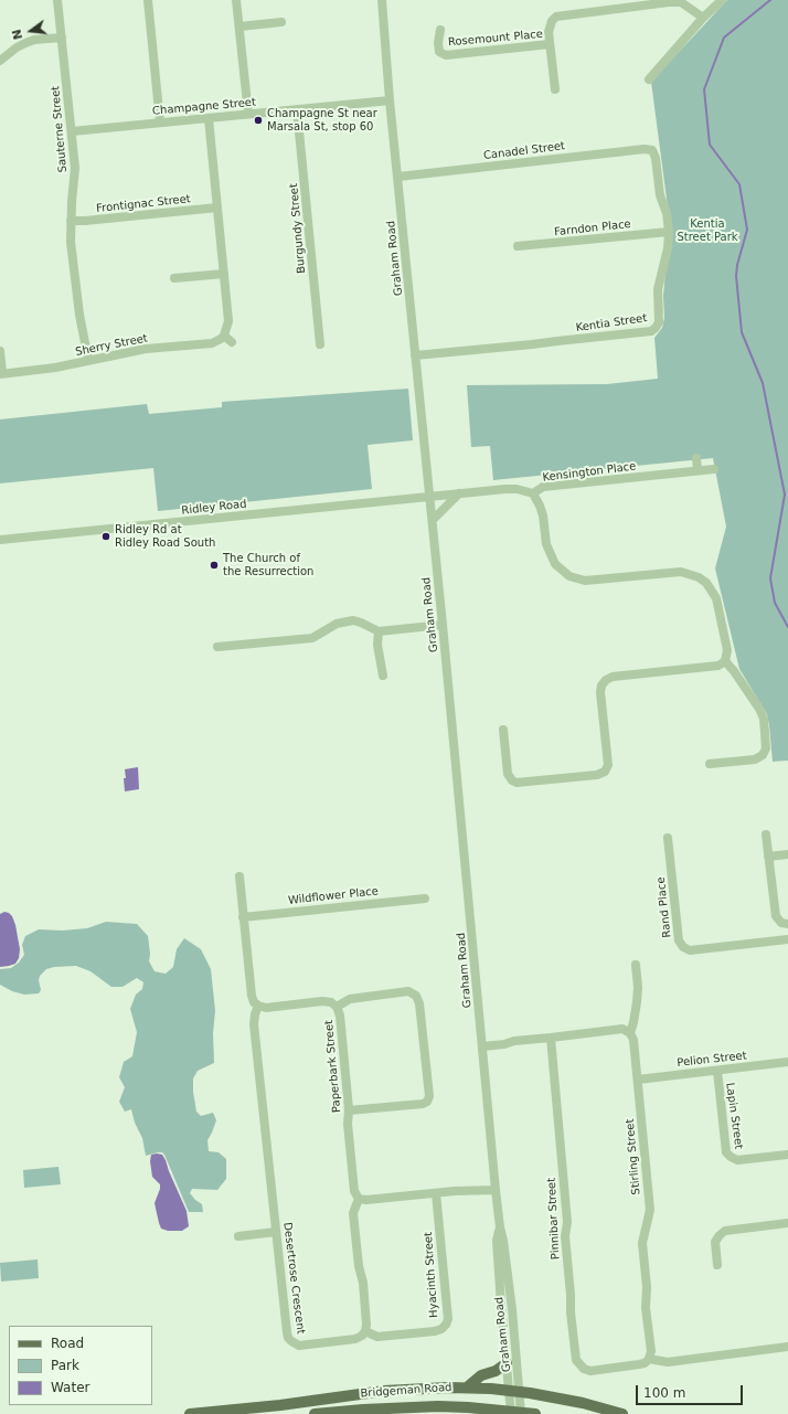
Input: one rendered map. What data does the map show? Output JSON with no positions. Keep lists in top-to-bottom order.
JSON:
{
  "streets": {
    "main road": ["Bridgeman Road"],
    "street": [
      "Rosemount Place",
      "Champagne Street",
      "Sauterne Street",
      "Canadel Street",
      "Frontignac Street",
      "Burgundy Street",
      "Farndon Place",
      "Graham Road",
      "Kentia Street",
      "Sherry Street",
      "Kensington Place",
      "Ridley Road",
      "Wildflower Place",
      "Rand Place",
      "Pelion Street",
      "Paperbark Street",
      "Lapin Street",
      "Stirling Street",
      "Pinnibar Street",
      "Hyacinth Street",
      "Desertrose Crescent"
    ]
  },
  "crossings": [
    ["Champagne Street", "Sauterne Street"],
    ["Champagne Street", "Burgundy Street"],
    ["Champagne Street", "Graham Road"],
    ["Sauterne Street", "Frontignac Street"],
    ["Sauterne Street", "Sherry Street"],
    ["Canadel Street", "Graham Road"],
    ["Canadel Street", "Kentia Street"],
    ["Farndon Place", "Kentia Street"],
    ["Graham Road", "Kentia Street"],
    ["Graham Road", "Kensington Place"],
    ["Graham Road", "Ridley Road"],
    ["Graham Road", "Bridgeman Road"],
    ["Kensington Place", "Ridley Road"],
    ["Pelion Street", "Lapin Street"],
    ["Pelion Street", "Stirling Street"],
    ["Paperbark Street", "Desertrose Crescent"],
    ["Stirling Street", "Pinnibar Street"],
    ["Hyacinth Street", "Desertrose Crescent"]
  ],
  "parks": ["Kentia Street Park"],
  "places": ["Champagne St near Marsala St, stop 60", "Ridley Rd at Ridley Road South", "The Church of the Resurrection"],
  "legend": ["Road", "Park", "Water"],
  "scale_bar": "100 m",
  "north": "left"
}
